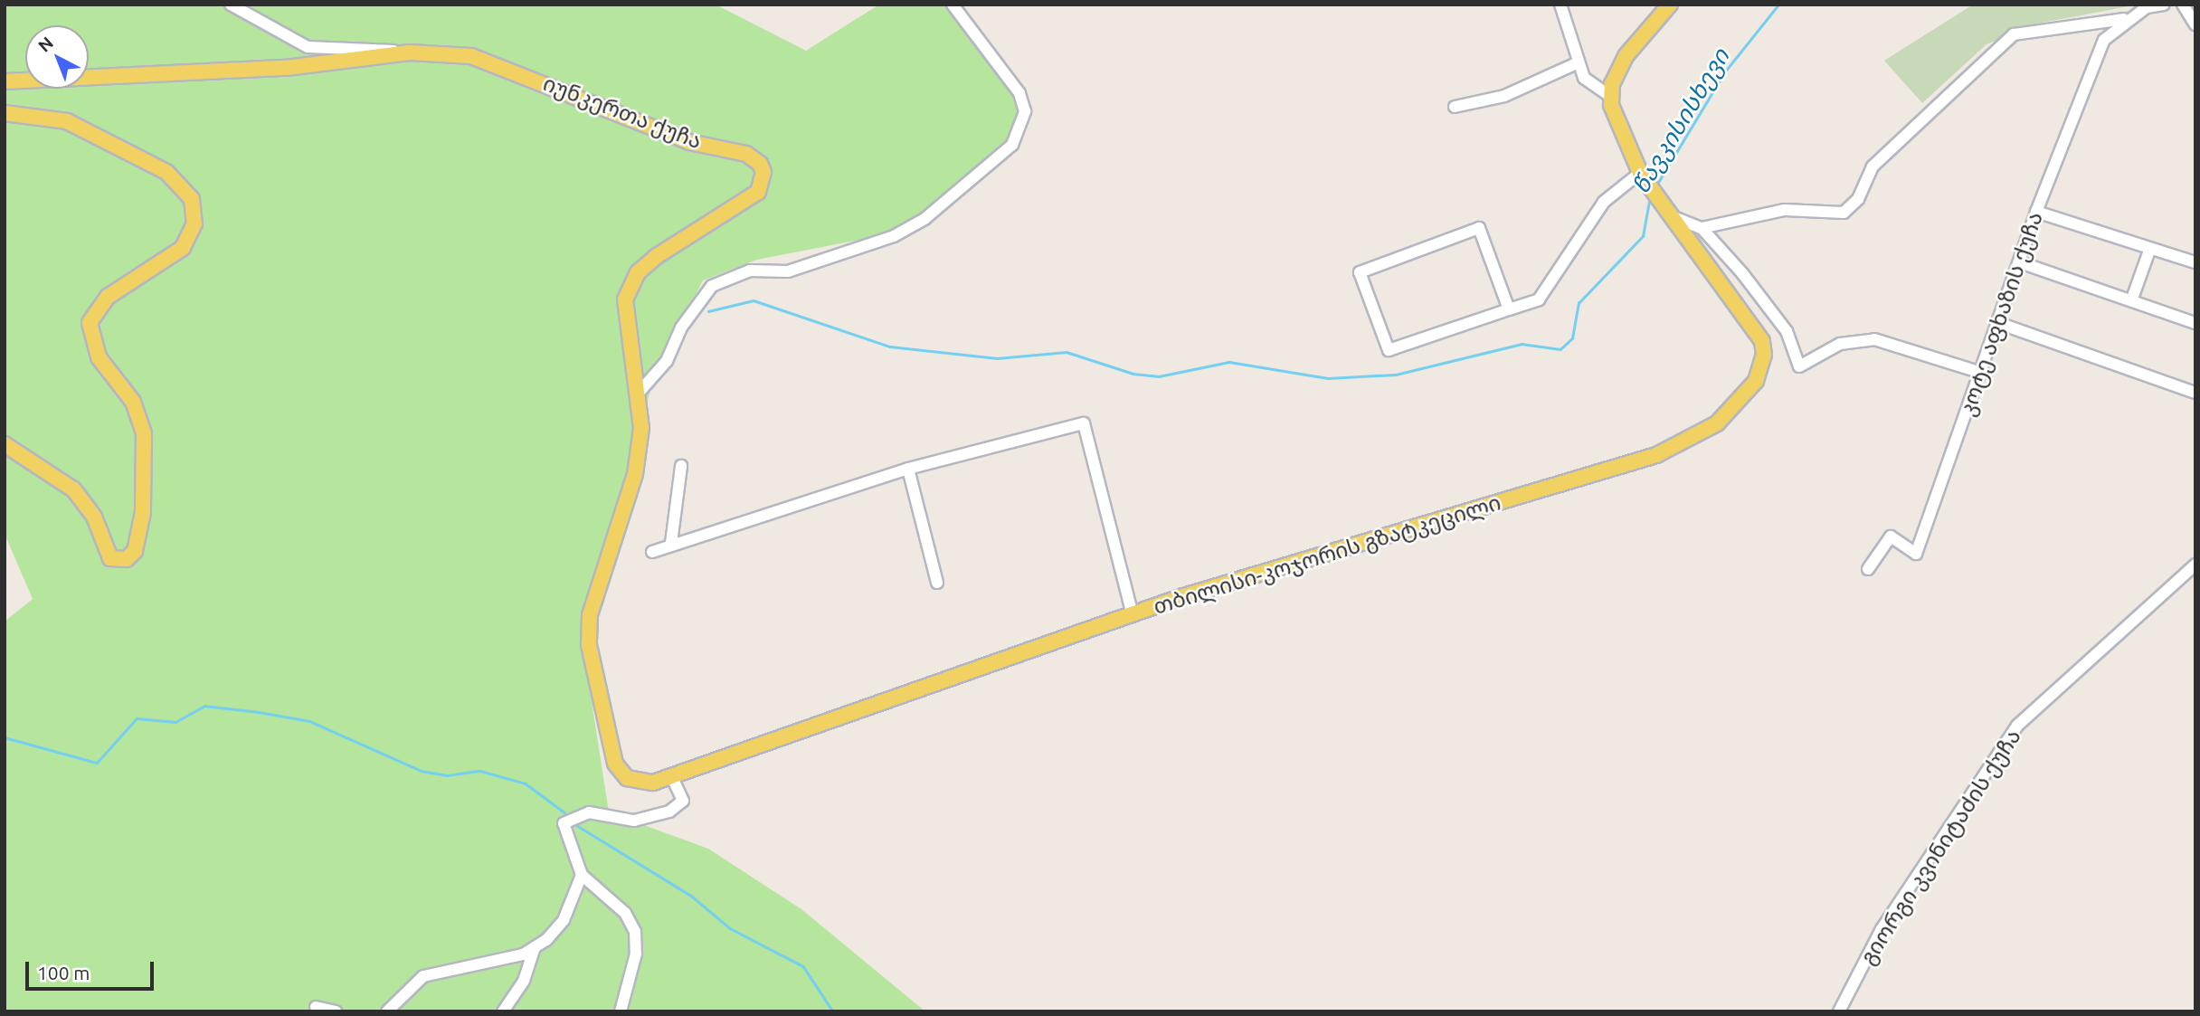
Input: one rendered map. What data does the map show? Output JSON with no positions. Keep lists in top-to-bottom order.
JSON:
{
  "streets": {
    "main road": ["იუნკერთა ქუჩა", "თბილისი-კოჯორის გზატკეცილი"],
    "street": ["კოტე აფხაზის ქუჩა", "გიორგი კვინიტაძის ქუჩა"]
  },
  "crossings": [
    ["იუნკერთა ქუჩა", "თბილისი-კოჯორის გზატკეცილი"]
  ],
  "water": ["წავკისისხევი"],
  "scale_bar": "100 m",
  "north": "top left"
}
